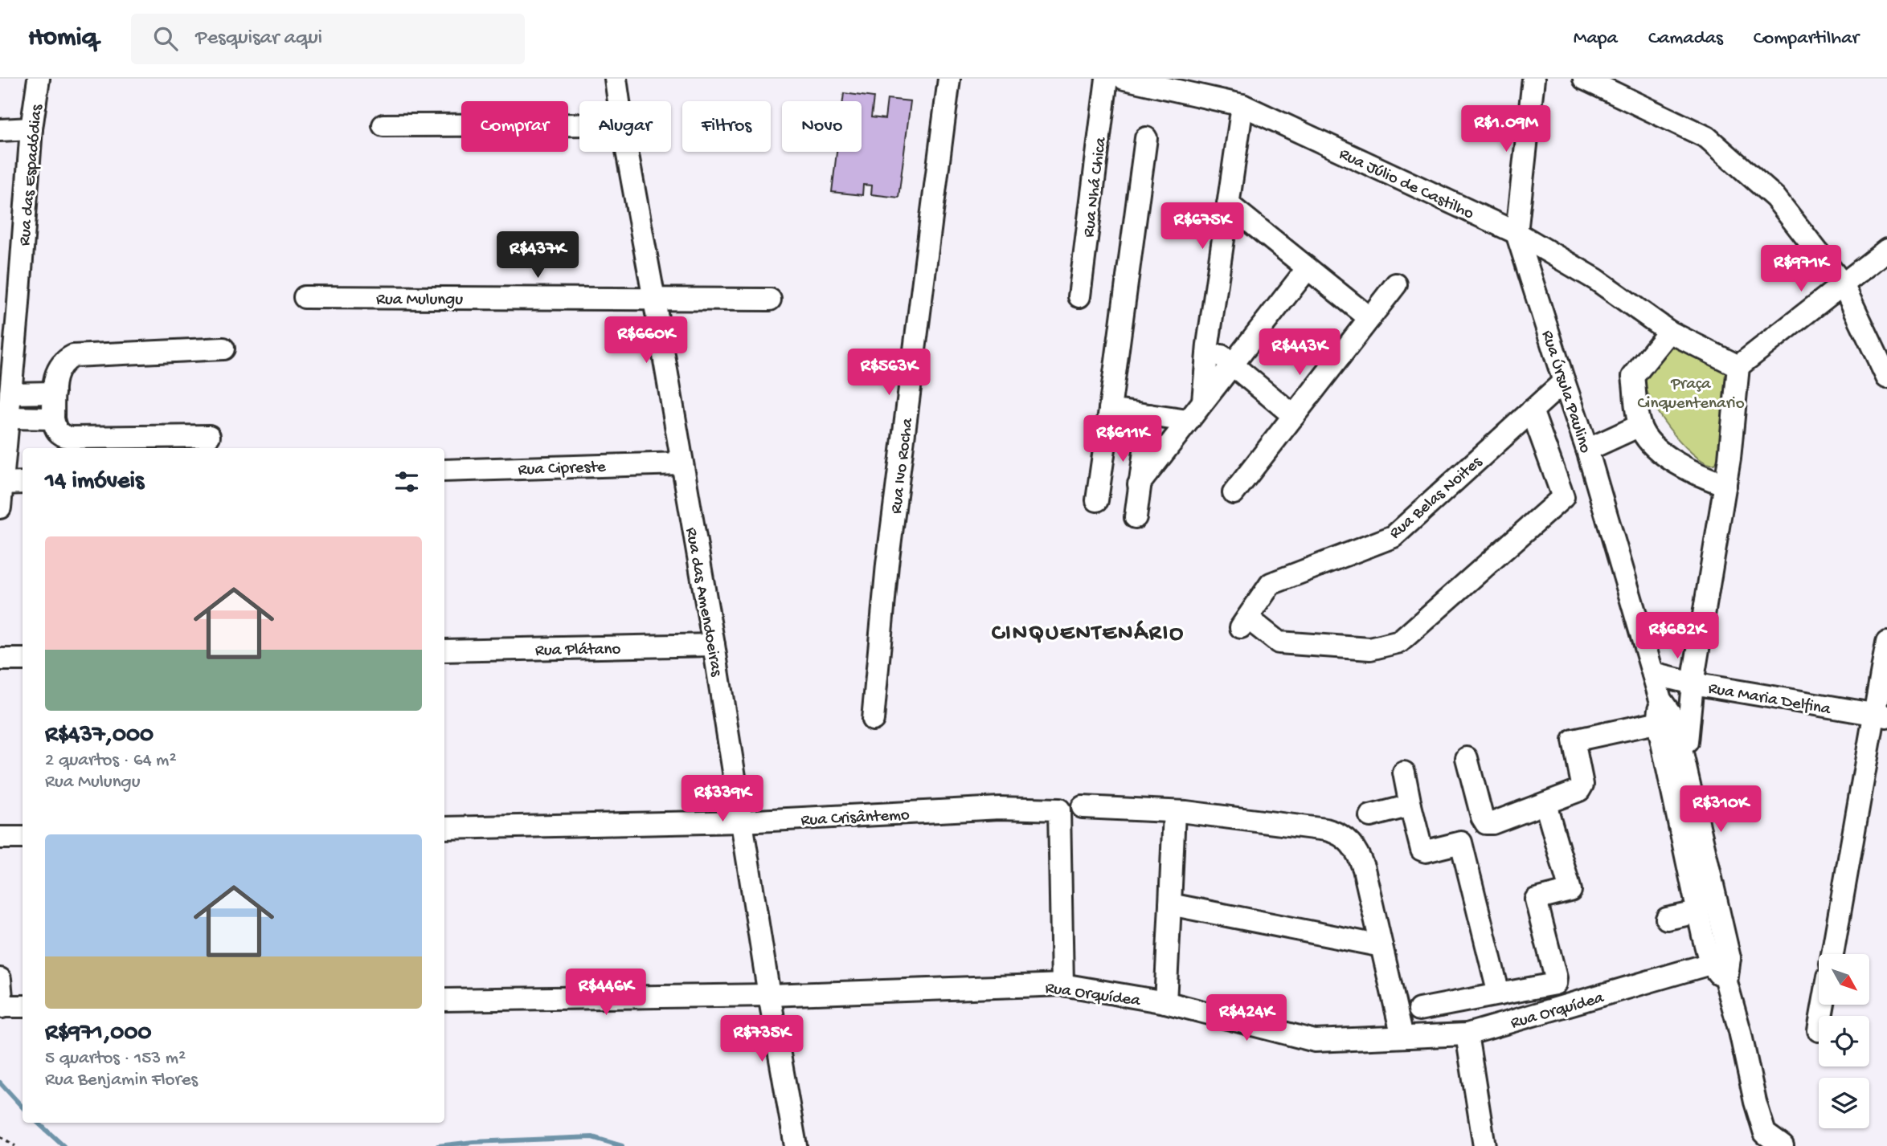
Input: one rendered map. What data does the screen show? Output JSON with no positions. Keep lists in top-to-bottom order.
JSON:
{
  "streets": {
    "street": [
      "Rua das Espadódias",
      "Rua Júlio de Castilho",
      "Rua Nhá Chica",
      "Rua Mulungu",
      "Rua Úrsula Paulino",
      "Rua Ivo Rocha",
      "Rua Cipreste",
      "Rua Belas Noites",
      "Rua das Amendoeiras",
      "Rua Plátano",
      "Rua Maria Delfina",
      "Rua Crisântemo",
      "Rua Orquídea"
    ]
  },
  "crossings": [
    ["Rua Júlio de Castilho", "Rua Úrsula Paulino"],
    ["Rua Mulungu", "Rua das Amendoeiras"],
    ["Rua Úrsula Paulino", "Rua Belas Noites"],
    ["Rua Úrsula Paulino", "Rua Maria Delfina"],
    ["Rua Úrsula Paulino", "Rua Orquídea"],
    ["Rua Cipreste", "Rua das Amendoeiras"],
    ["Rua das Amendoeiras", "Rua Plátano"],
    ["Rua das Amendoeiras", "Rua Crisântemo"],
    ["Rua das Amendoeiras", "Rua Orquídea"],
    ["Rua Crisântemo", "Rua Orquídea"]
  ],
  "districts": ["CINQUENTENÁRIO"],
  "parks": ["Praça Cinquentenario"],
  "north": "bottom right",
  "page": {
    "header": "Homiq",
    "search": "Pesquisar aqui",
    "nav": ["Mapa", "Camadas", "Compartilhar"],
    "chip": [
      "Comprar",
      "Alugar",
      "Filtros",
      "Novo"
    ],
    "price": [
      "R$1.09M",
      "R$675K",
      "R$437K",
      "R$971K",
      "R$660K",
      "R$443K",
      "R$563K",
      "R$611K",
      "R$682K",
      "R$339K",
      "R$310K",
      "R$446K",
      "R$424K",
      "R$735K"
    ],
    "heading": "14 imóveis",
    "list": [
      {
        "name": "R$437,000",
        "note": "2 quartos · 64 m² · Rua Mulungu"
      },
      {
        "name": "R$971,000",
        "note": "5 quartos · 153 m² · Rua Benjamin Flores"
      }
    ]
  }
}
